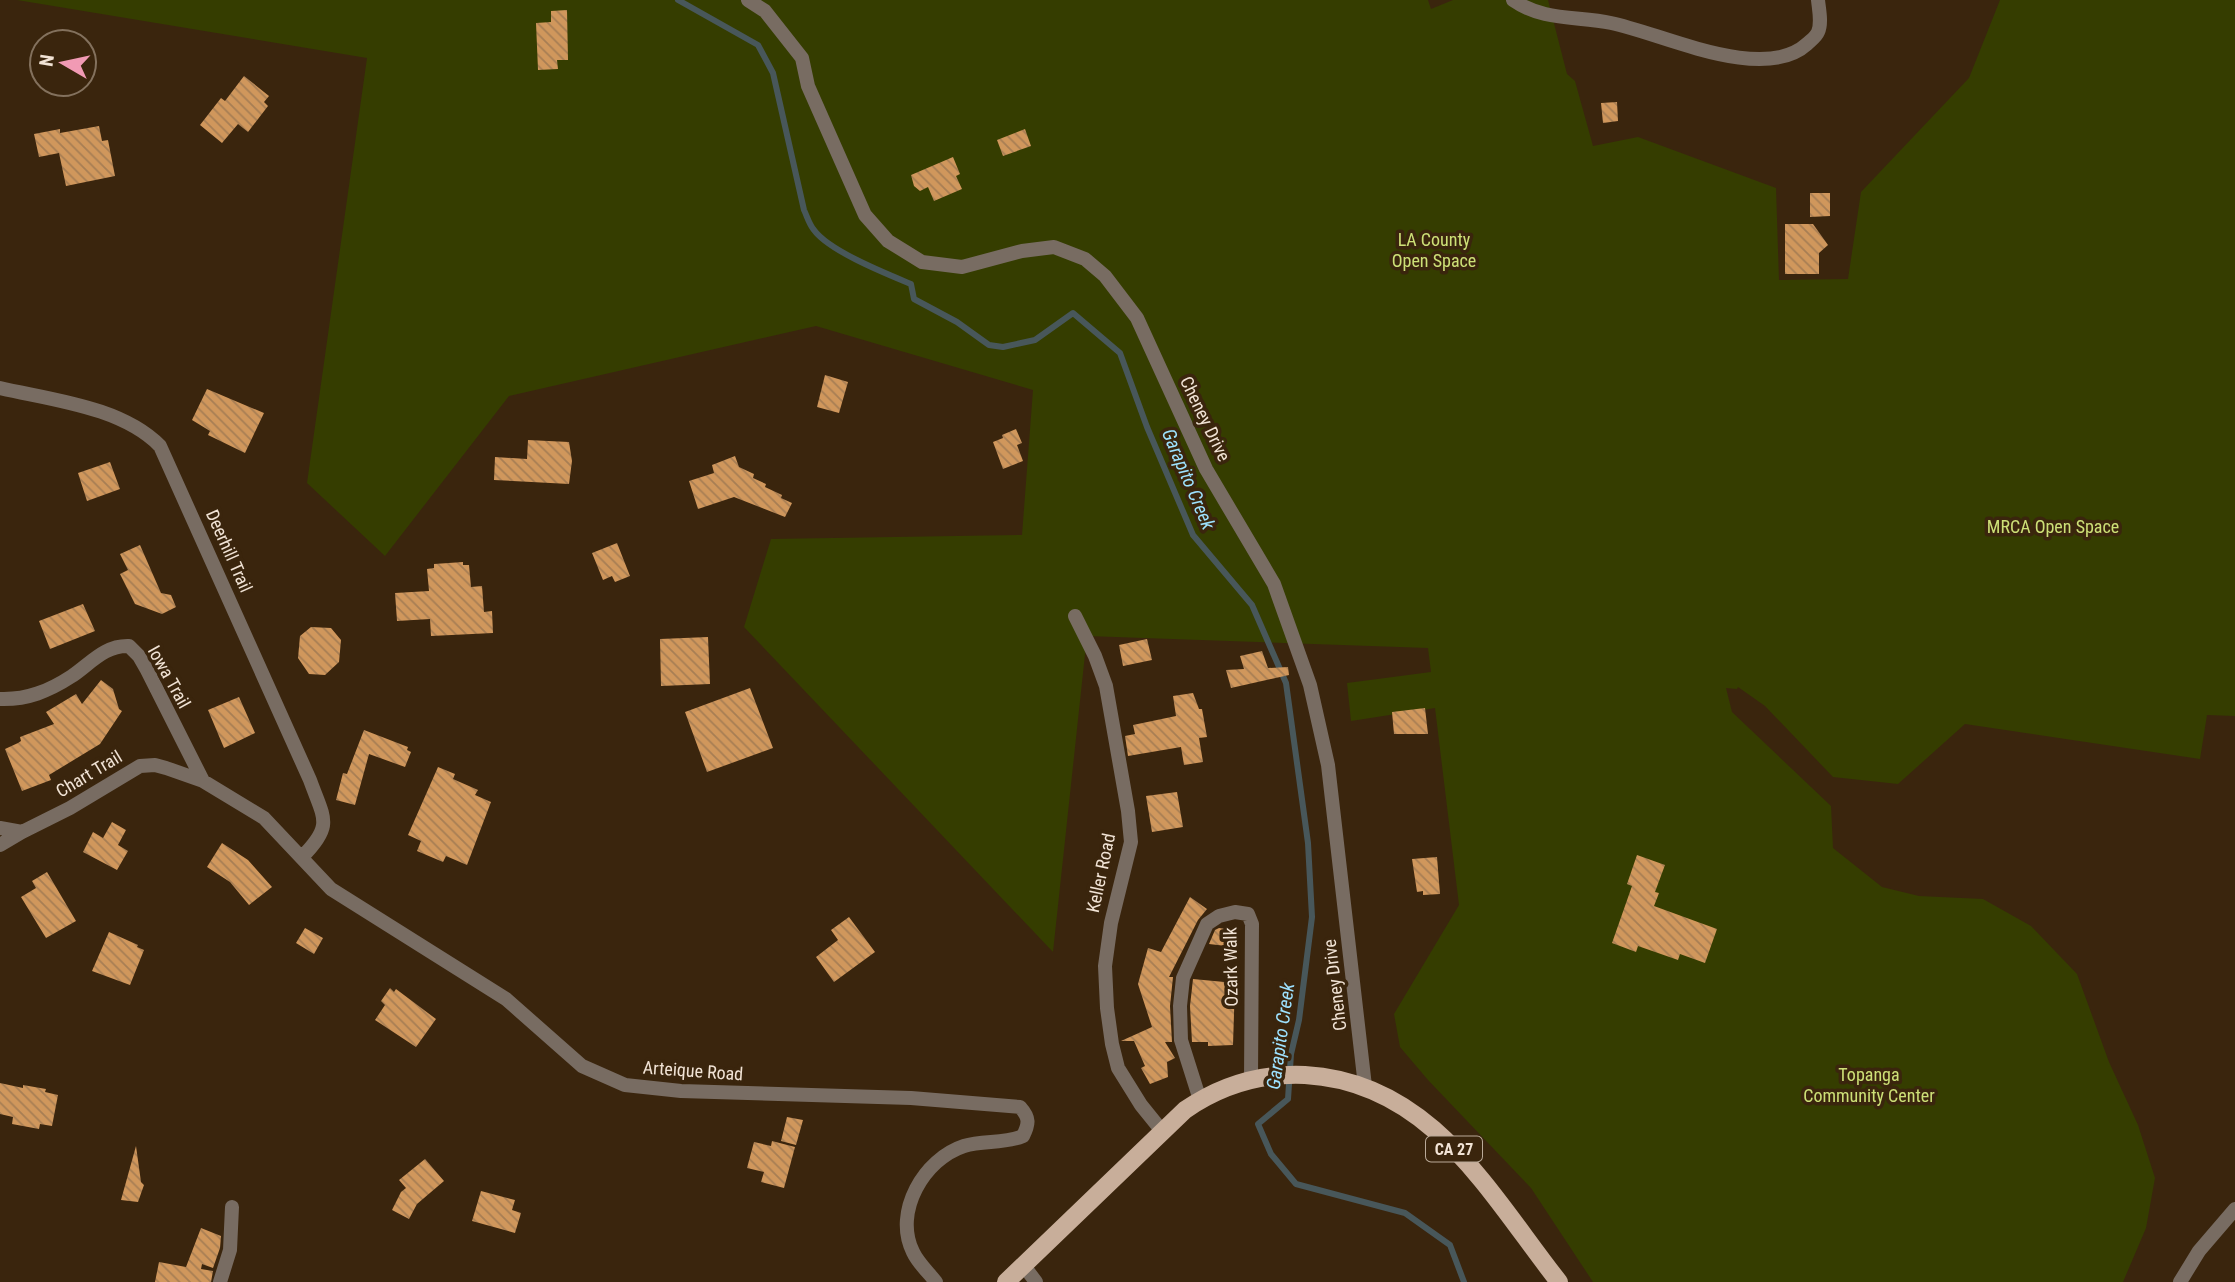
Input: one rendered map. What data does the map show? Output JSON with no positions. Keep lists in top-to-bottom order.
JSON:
{
  "streets": {
    "main road": ["CA 27"],
    "street": [
      "Cheney Drive",
      "Deerhill Trail",
      "Iowa Trail",
      "Chart Trail",
      "Keller Road",
      "Ozark Walk",
      "Arteique Road"
    ]
  },
  "crossings": [
    ["Cheney Drive", "CA 27"],
    ["Deerhill Trail", "Arteique Road"],
    ["Iowa Trail", "Chart Trail"],
    ["Iowa Trail", "Arteique Road"],
    ["Chart Trail", "Arteique Road"],
    ["Keller Road", "CA 27"],
    ["Ozark Walk", "CA 27"]
  ],
  "water": ["Garapito Creek"],
  "parks": ["LA County Open Space", "MRCA Open Space", "Topanga Community Center"],
  "north": "left"
}
